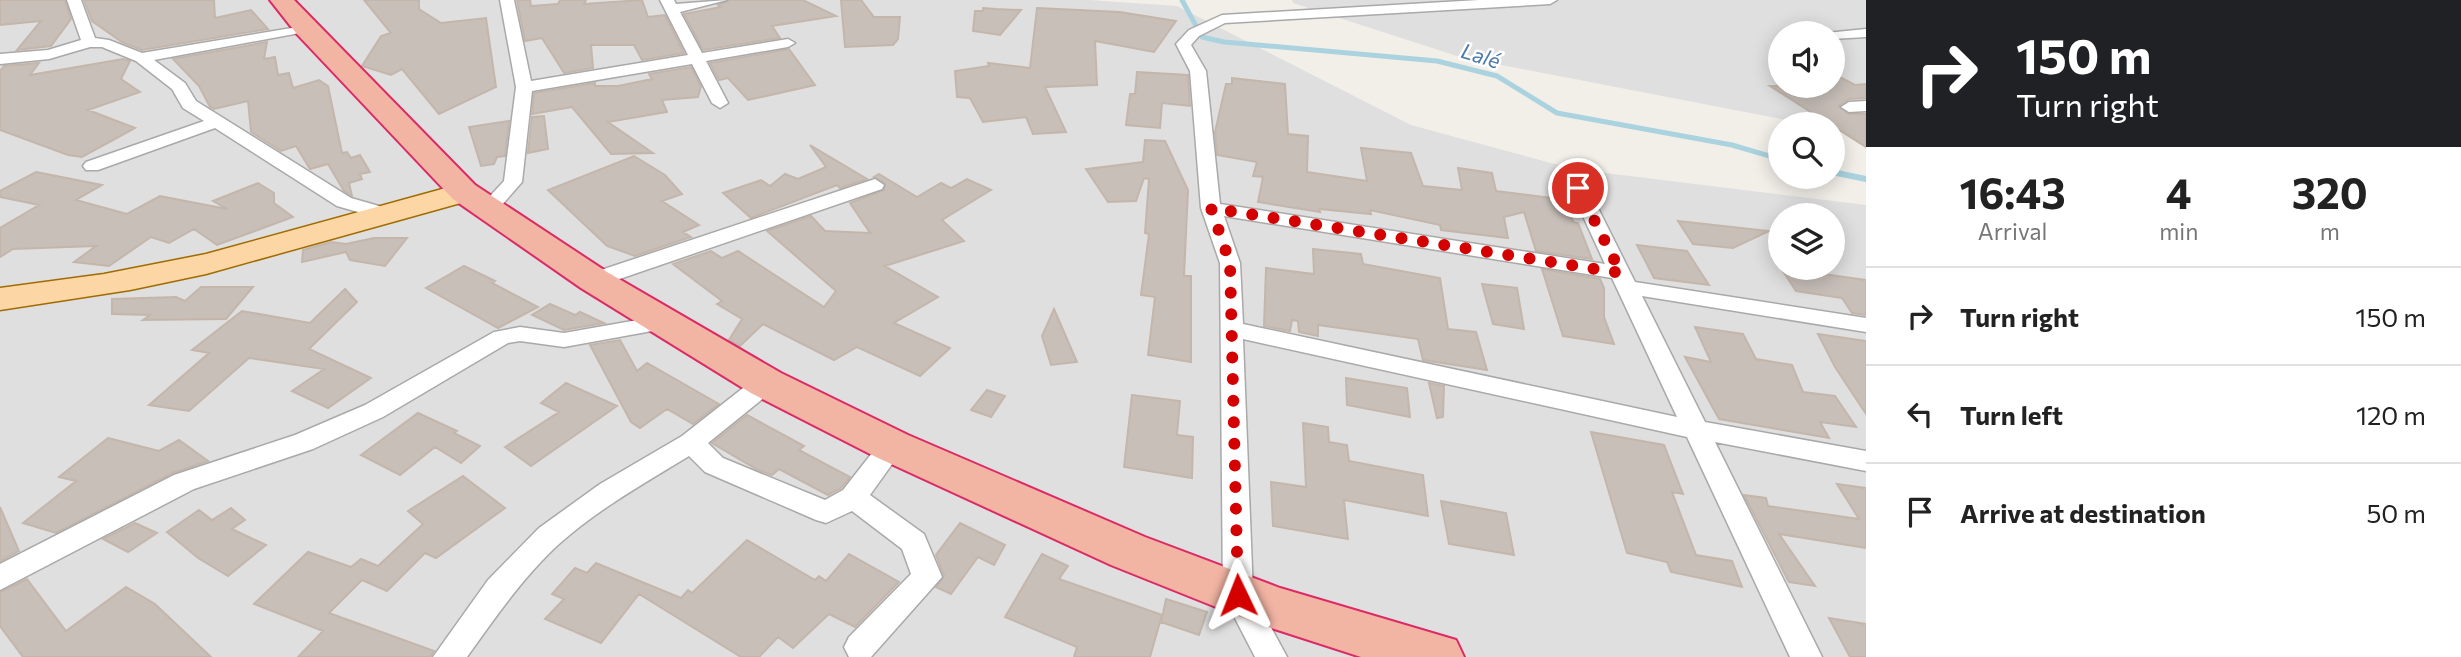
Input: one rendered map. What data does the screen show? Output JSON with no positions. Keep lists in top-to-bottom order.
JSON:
{
  "water": ["Lalé"],
  "page": {
    "turn": ["150 m", "Turn right"],
    "eta": [
      "16:43",
      "Arrival",
      "4",
      "min",
      "320",
      "m"
    ],
    "list": [
      {
        "name": "Turn right",
        "value": "150 m"
      },
      {
        "name": "Turn left",
        "value": "120 m"
      },
      {
        "name": "Arrive at destination",
        "value": "50 m"
      }
    ]
  }
}
